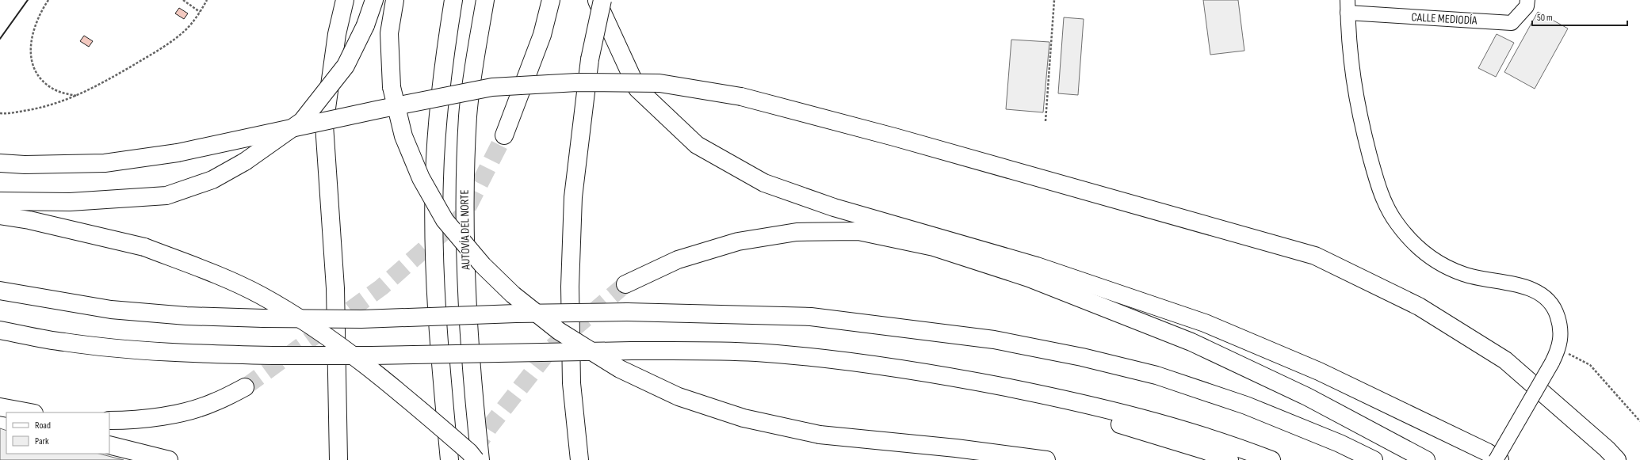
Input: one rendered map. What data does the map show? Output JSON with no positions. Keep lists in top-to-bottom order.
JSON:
{
  "streets": {
    "highway": ["AUTOVÍA DEL NORTE"],
    "street": ["CALLE MEDIODÍA"]
  },
  "legend": ["Road", "Park"],
  "scale_bar": "50 m"
}
